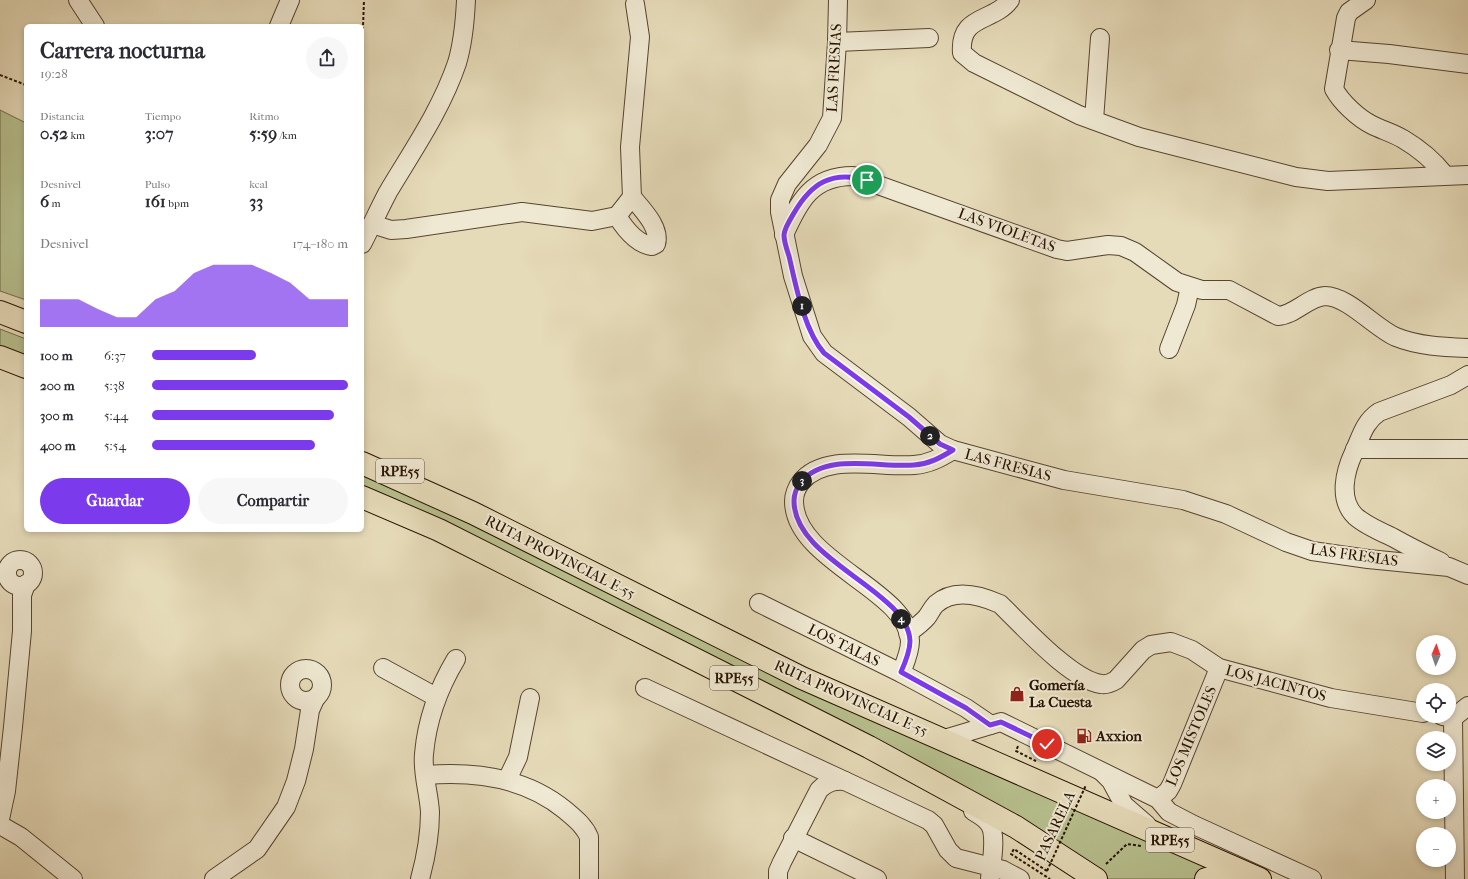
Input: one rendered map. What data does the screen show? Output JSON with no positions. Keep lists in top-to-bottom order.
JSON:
{
  "streets": {
    "main road": ["RPE55", "RUTA PROVINCIAL E-55"],
    "street": [
      "LAS FRESIAS",
      "LAS VIOLETAS",
      "LOS TALAS",
      "LOS JACINTOS",
      "LOS MISTOLES"
    ],
    "path": ["PASARELA"]
  },
  "crossings": [
    ["LAS FRESIAS", "LAS VIOLETAS"],
    ["RPE55", "RUTA PROVINCIAL E-55"],
    ["LOS JACINTOS", "LOS MISTOLES"]
  ],
  "places": {
    "shop": ["Gomería La Cuesta"],
    "fuel station": ["Axxion"]
  },
  "north": "top",
  "page": {
    "heading": ["Carrera nocturna", "19:28"],
    "stats": [
      ["Distancia", "0.52 km"],
      ["Tiempo", "3:07"],
      ["Ritmo", "5:59 /km"],
      ["Desnivel", "6 m"],
      ["Pulso", "161 bpm"],
      ["kcal", "33"]
    ],
    "chart": ["Desnivel", "174–180 m"],
    "pins": [
      "1",
      "2",
      "3",
      "4"
    ],
    "list": [
      {
        "name": "100 m",
        "note": "6:37"
      },
      {
        "name": "200 m",
        "note": "5:38"
      },
      {
        "name": "300 m",
        "note": "5:44"
      },
      {
        "name": "400 m",
        "note": "5:54"
      }
    ],
    "buttons": ["Guardar", "Compartir"],
    "map_buttons": ["+", "−"]
  }
}
